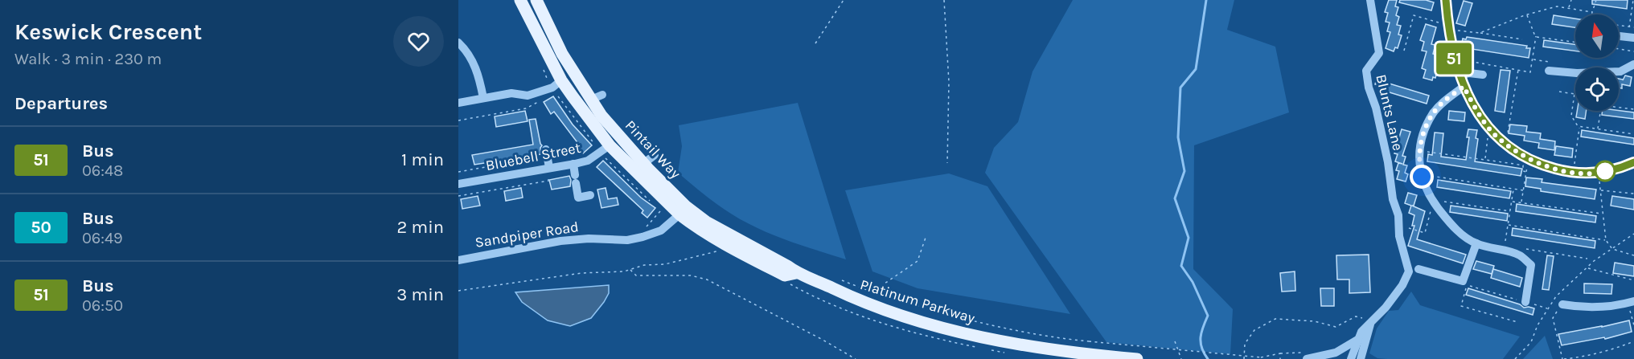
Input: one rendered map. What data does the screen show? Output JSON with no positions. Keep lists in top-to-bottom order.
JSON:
{
  "streets": {
    "main road": ["Pintail Way", "Platinum Parkway"],
    "street": ["Blunts Lane", "Bluebell Street", "Sandpiper Road"]
  },
  "crossings": [
    ["Pintail Way", "Bluebell Street"],
    ["Pintail Way", "Sandpiper Road"],
    ["Pintail Way", "Platinum Parkway"],
    ["Sandpiper Road", "Platinum Parkway"]
  ],
  "lines": ["bus line 51"],
  "north": "top",
  "page": {
    "heading": [
      ["Keswick Crescent", "Walk · 3 min · 230 m"],
      "Departures"
    ],
    "on_map": "51",
    "list": [
      {
        "mark": "51",
        "name": "Bus",
        "note": "06:48",
        "value": "1 min"
      },
      {
        "mark": "50",
        "name": "Bus",
        "note": "06:49",
        "value": "2 min"
      },
      {
        "mark": "51",
        "name": "Bus",
        "note": "06:50",
        "value": "3 min"
      }
    ]
  }
}
